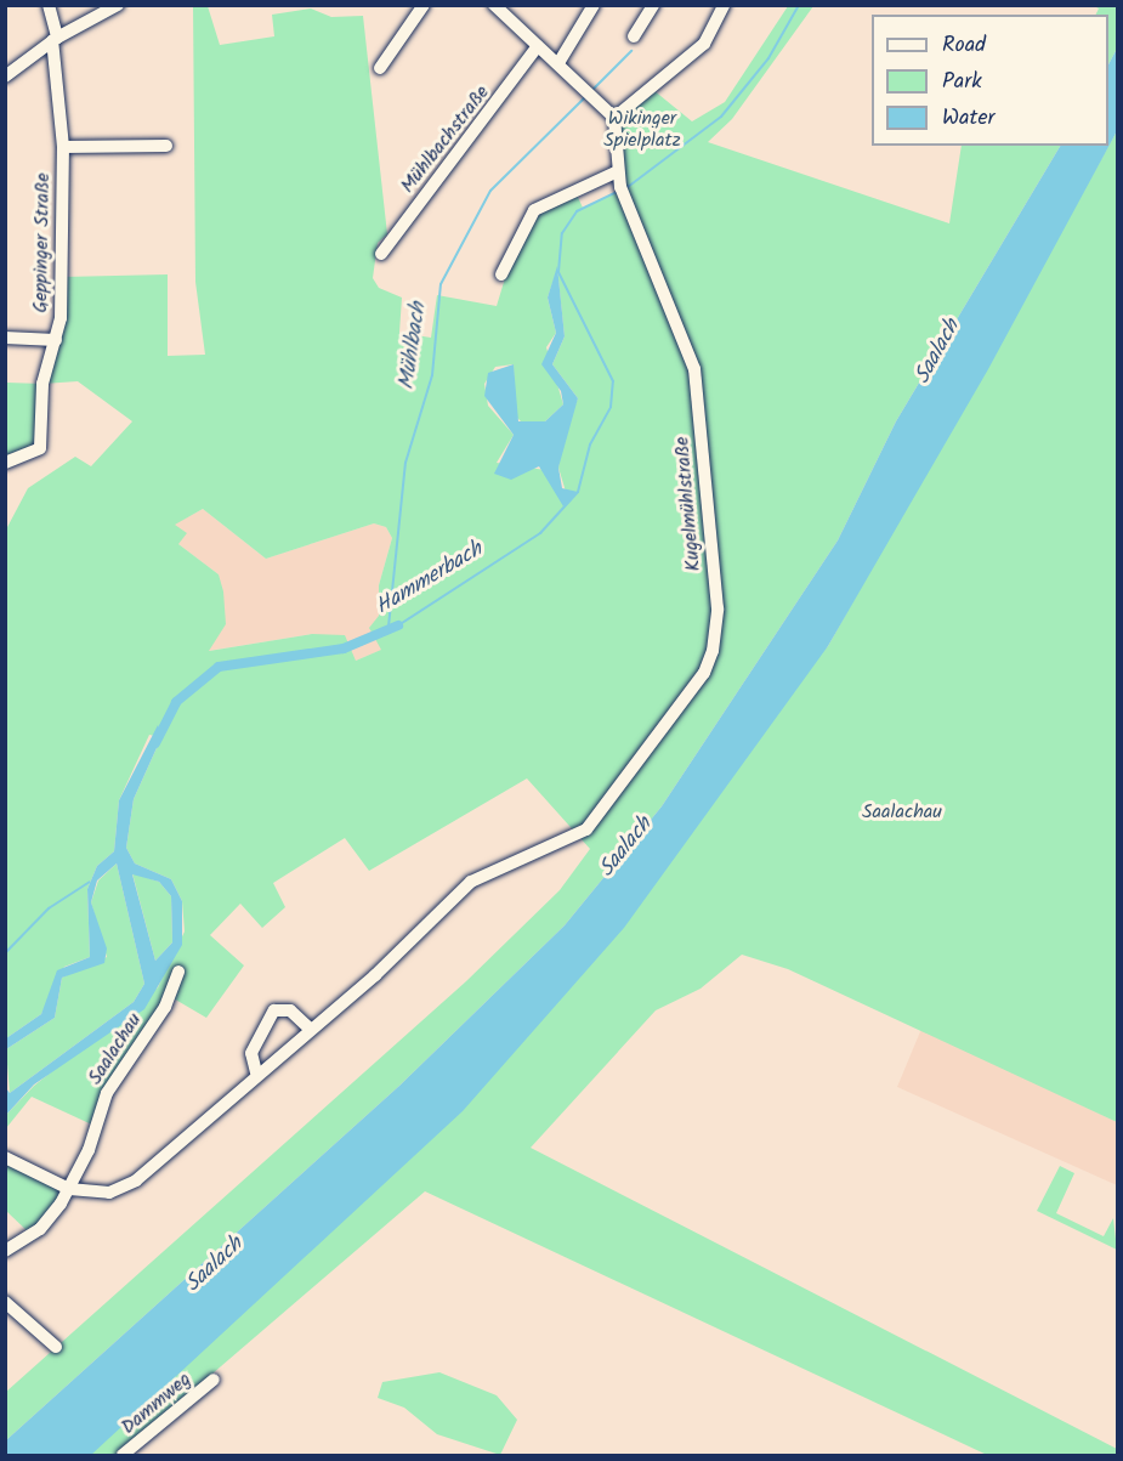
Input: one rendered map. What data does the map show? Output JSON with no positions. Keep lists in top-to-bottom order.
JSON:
{
  "streets": {
    "street": [
      "Mühlbachstraße",
      "Geppinger Straße",
      "Kugelmühlstraße",
      "Saalachau",
      "Dammweg"
    ]
  },
  "water": ["Mühlbach", "Saalach", "Hammerbach"],
  "parks": ["Wikinger Spielplatz", "Saalachau"],
  "legend": ["Road", "Park", "Water"]
}
